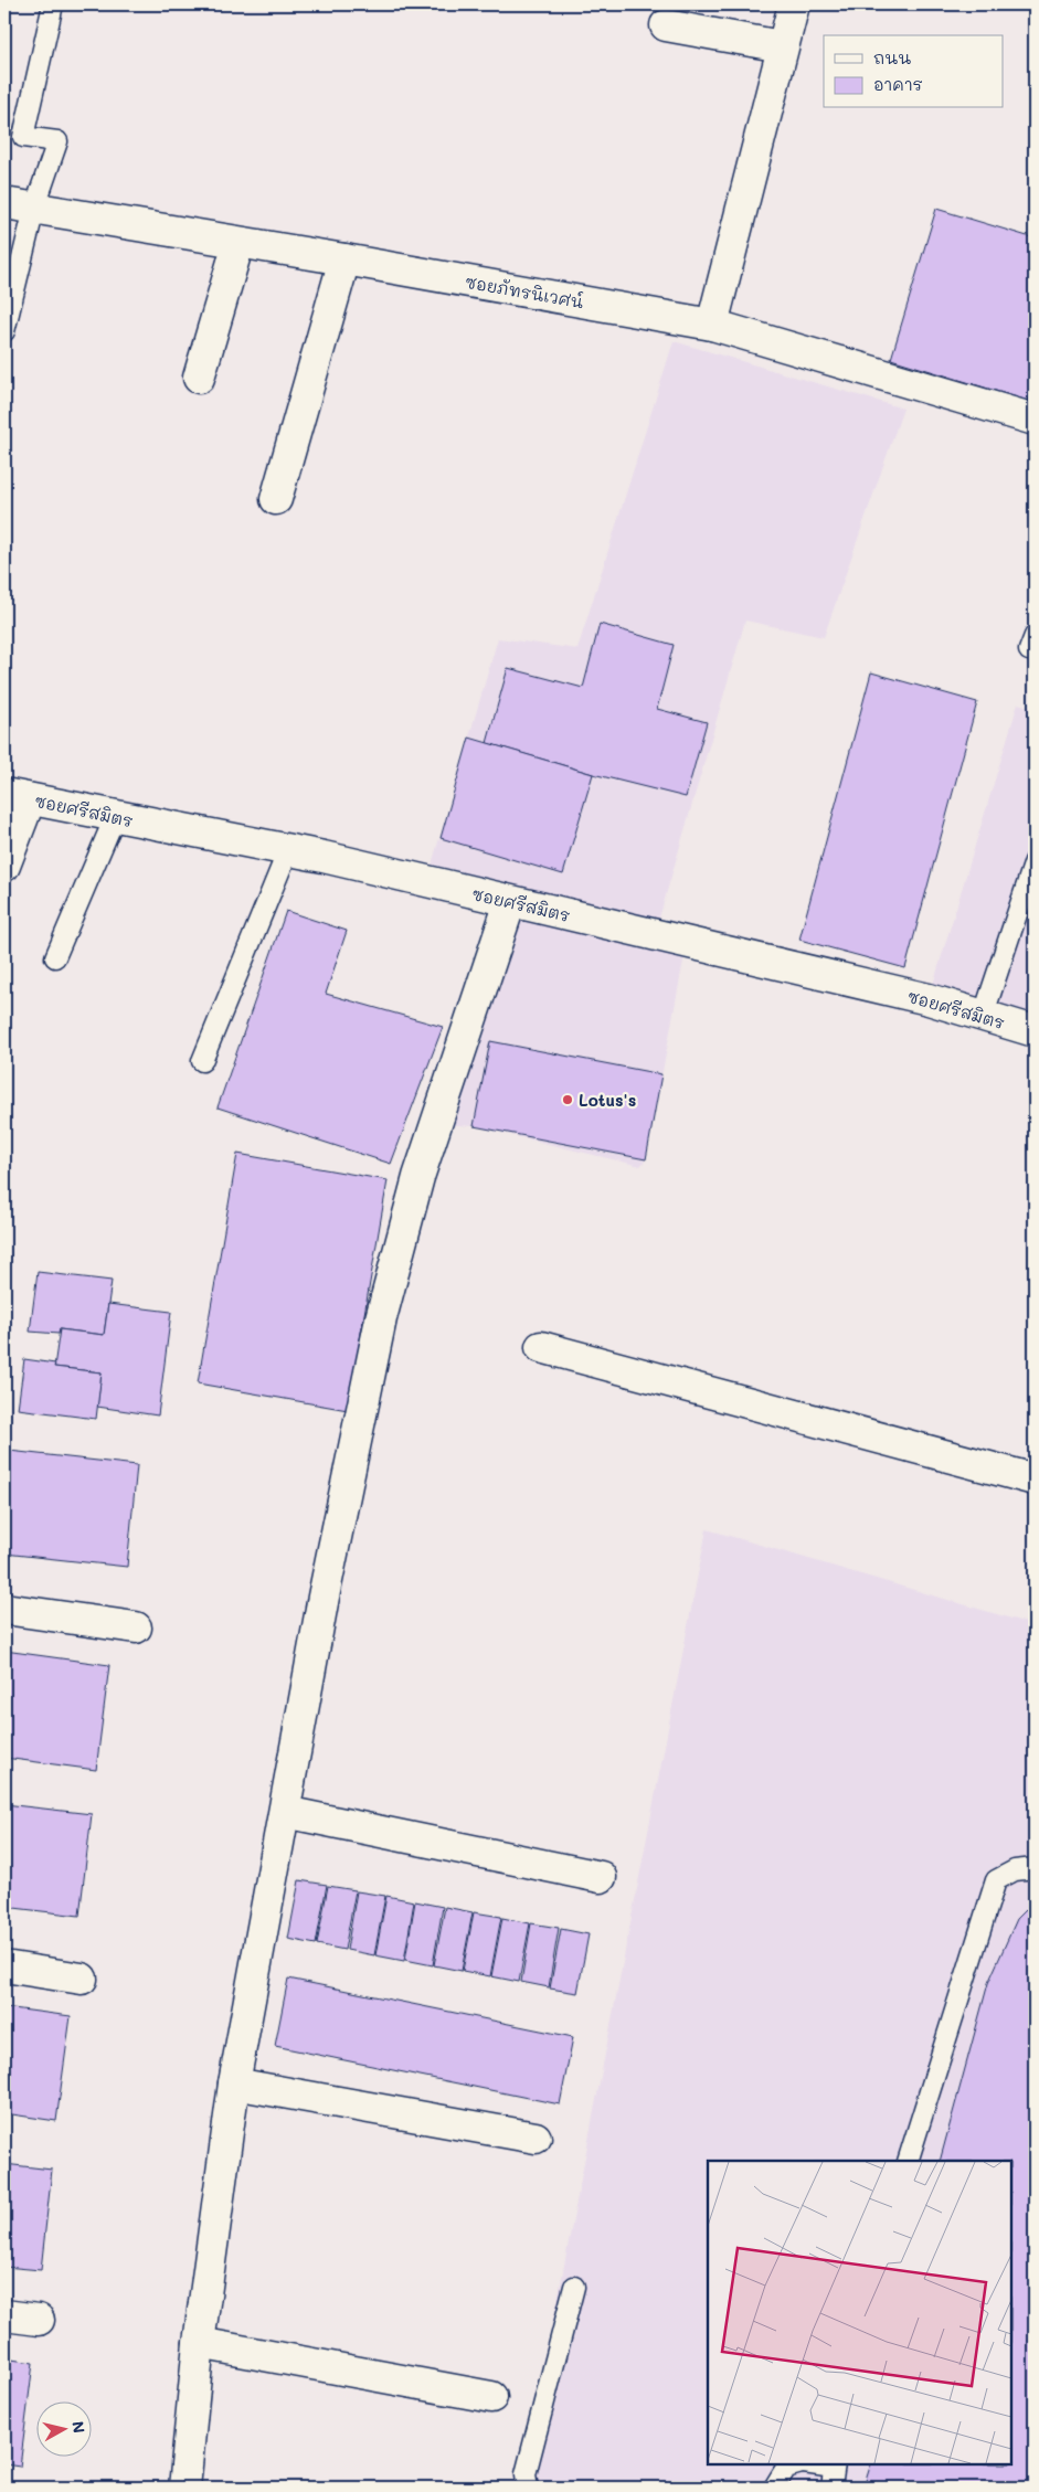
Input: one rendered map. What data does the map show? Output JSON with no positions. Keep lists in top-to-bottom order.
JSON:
{
  "streets": {
    "street": ["ซอยภัทรนิเวศน์", "ซอยศรีสมิตร"]
  },
  "places": ["Lotus's"],
  "legend": ["ถนน", "อาคาร"],
  "north": "right"
}
